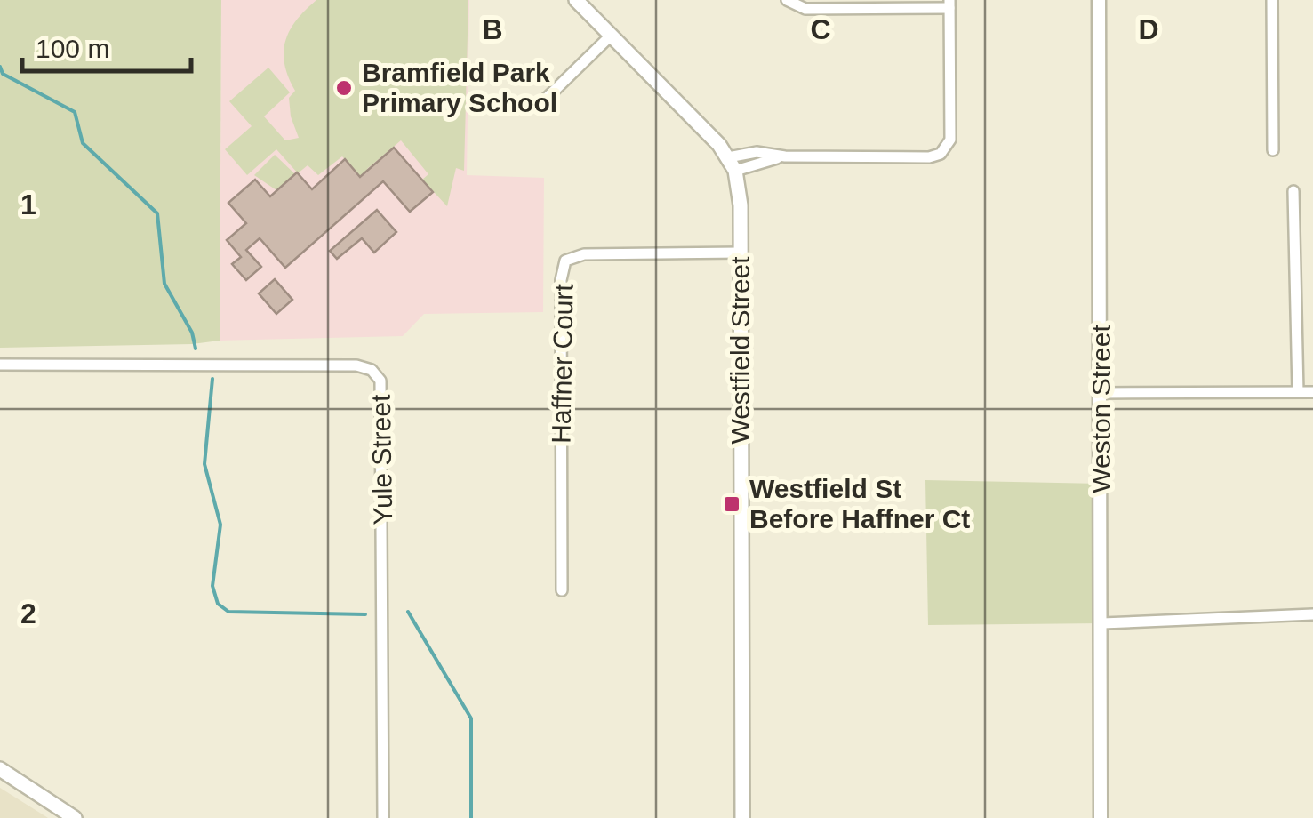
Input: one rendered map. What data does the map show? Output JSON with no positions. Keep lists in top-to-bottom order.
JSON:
{
  "streets": {
    "main road": ["Westfield Street"],
    "street": ["Haffner Court", "Weston Street", "Yule Street"]
  },
  "crossings": [
    ["Westfield Street", "Haffner Court"]
  ],
  "places": {
    "other": ["Bramfield Park Primary School"],
    "transit": ["Westfield St Before Haffner Ct"]
  },
  "scale_bar": "100 m",
  "grid": {
    "columns": ["B", "C", "D"],
    "rows": ["1", "2"]
  }
}
